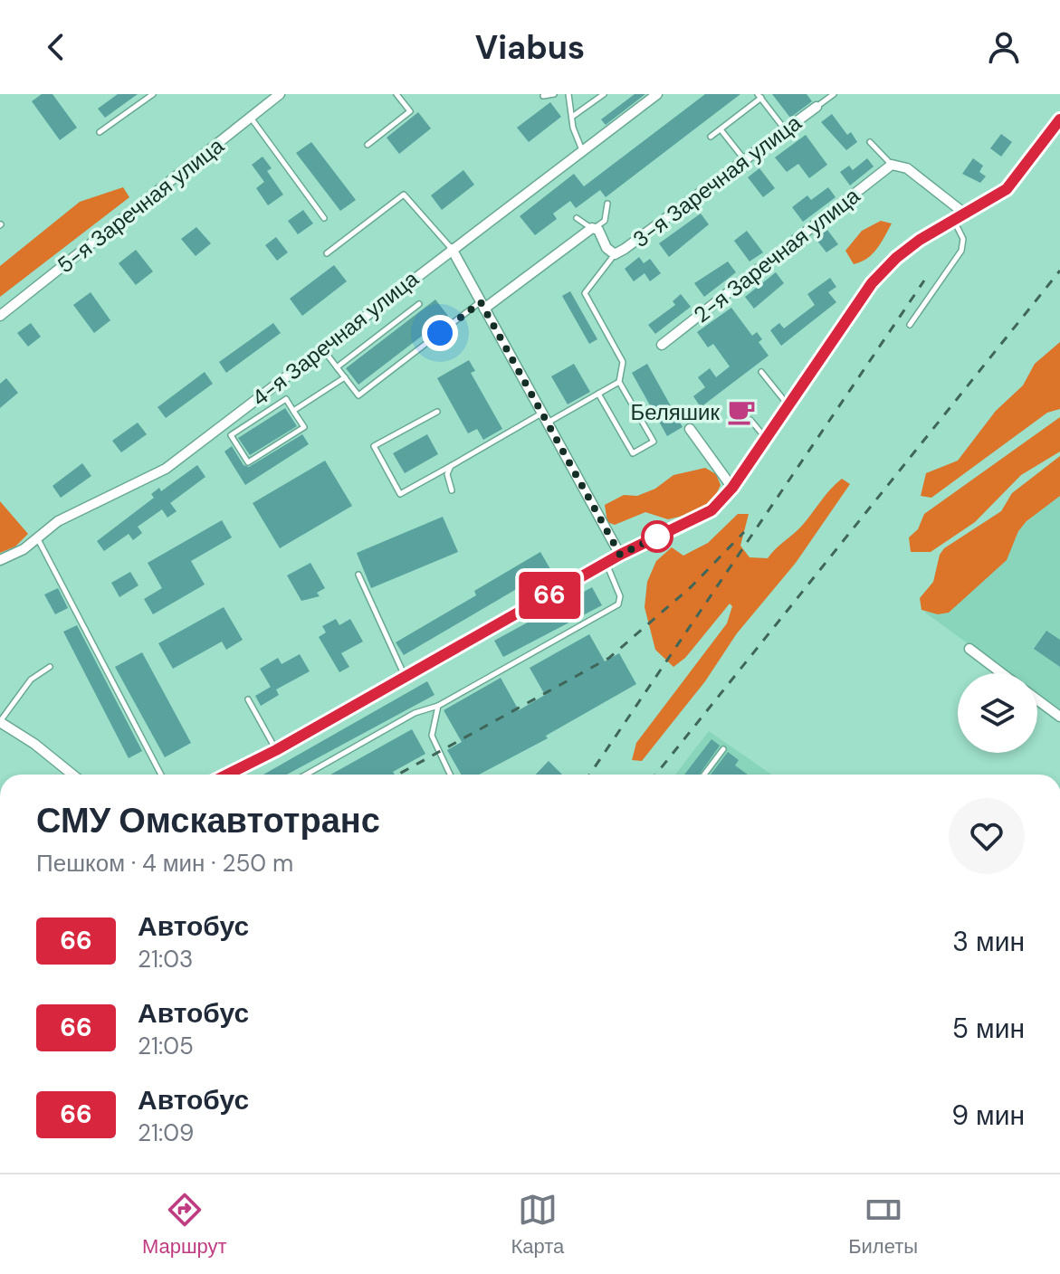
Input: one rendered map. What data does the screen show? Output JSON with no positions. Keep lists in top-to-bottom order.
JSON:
{
  "streets": {
    "street": [
      "3-я Заречная улица",
      "5-я Заречная улица",
      "2-я Заречная улица",
      "4-я Заречная улица"
    ]
  },
  "places": {
    "cafe": ["Беляшик"]
  },
  "lines": ["bus line 66"],
  "page": {
    "header": "Viabus",
    "on_map": "66",
    "heading": ["СМУ Омскавтотранс", "Пешком · 4 мин · 250 m"],
    "list": [
      {
        "mark": "66",
        "name": "Автобус",
        "note": "21:03",
        "value": "3 мин"
      },
      {
        "mark": "66",
        "name": "Автобус",
        "note": "21:05",
        "value": "5 мин"
      },
      {
        "mark": "66",
        "name": "Автобус",
        "note": "21:09",
        "value": "9 мин"
      }
    ],
    "tabs": ["Маршрут", "Карта", "Билеты"]
  }
}
